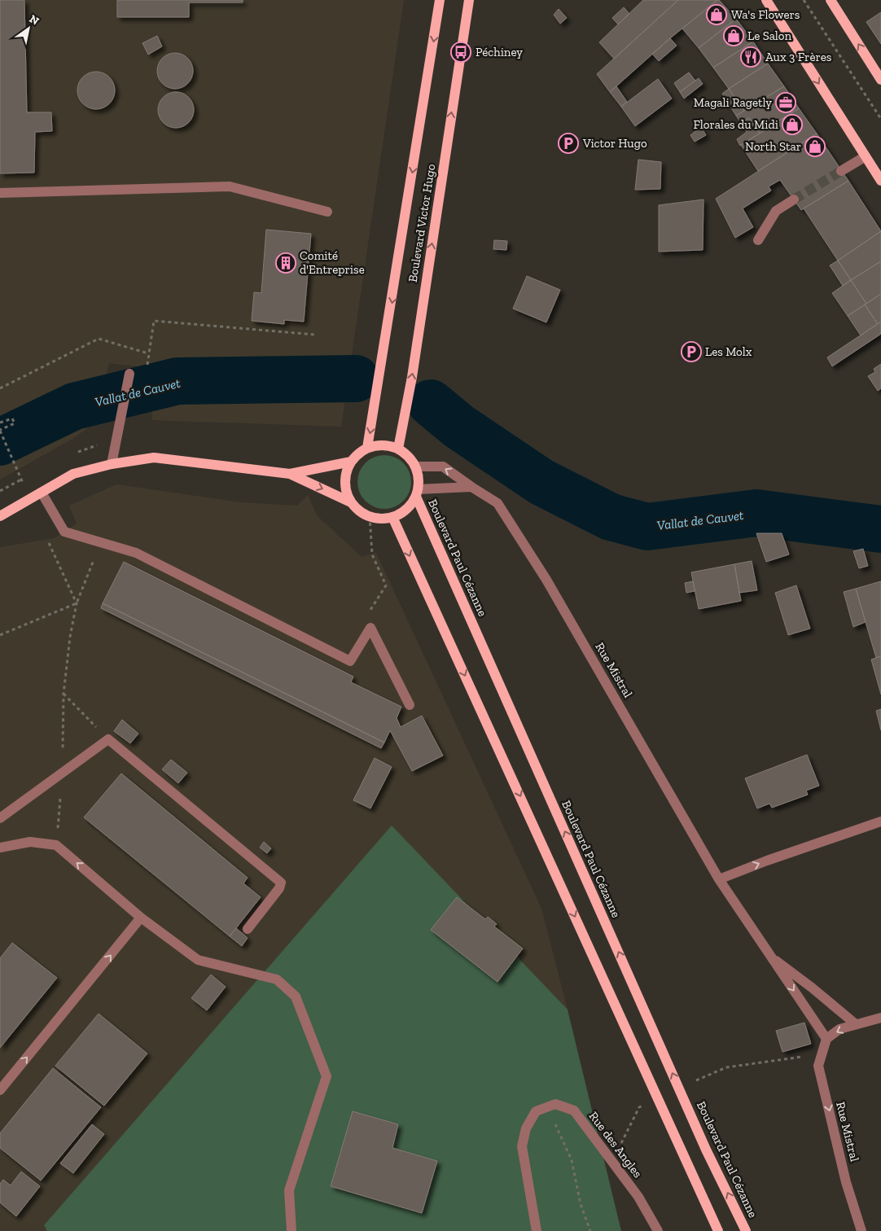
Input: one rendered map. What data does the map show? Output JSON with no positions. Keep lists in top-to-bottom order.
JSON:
{
  "streets": {
    "main road": ["Boulevard Victor Hugo", "Boulevard Paul Cézanne"],
    "street": ["Rue Mistral", "Rue des Angles"]
  },
  "crossings": [
    ["Boulevard Victor Hugo", "Boulevard Paul Cézanne"],
    ["Boulevard Victor Hugo", "Rue Mistral"],
    ["Boulevard Paul Cézanne", "Rue Mistral"]
  ],
  "water": ["Vallat de Cauvet"],
  "places": {
    "shop": [
      "Wa's Flowers",
      "Le Salon",
      "Florales du Midi",
      "North Star"
    ],
    "bus stop": ["Péchiney"],
    "restaurant": ["Aux 3 Frères"],
    "office": ["Magali Ragetly"],
    "parking": ["Victor Hugo", "Les Molx"],
    "building": ["Comité d'Entreprise"]
  },
  "north": "top right"
}
